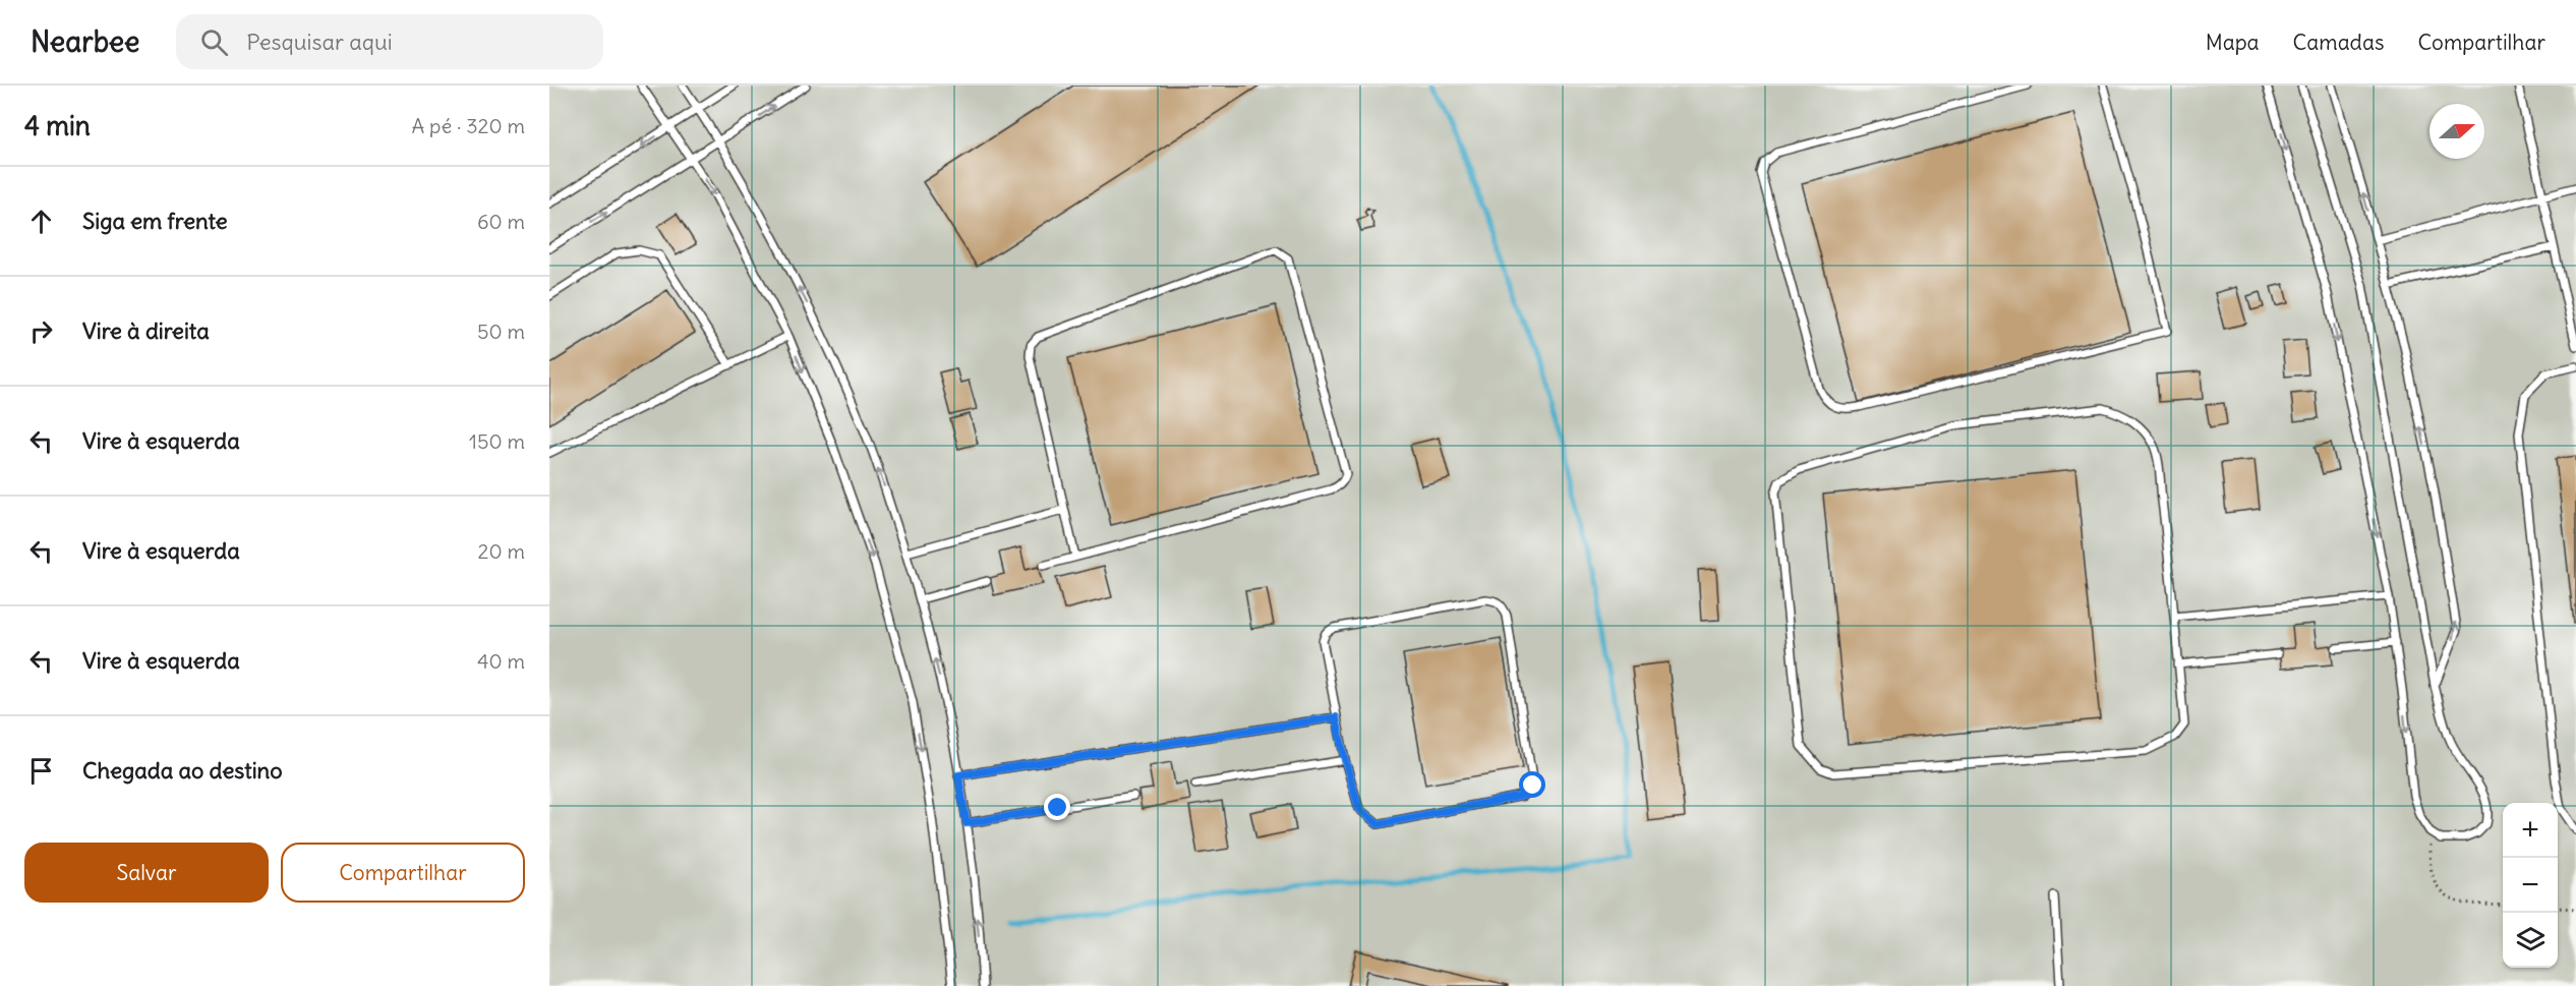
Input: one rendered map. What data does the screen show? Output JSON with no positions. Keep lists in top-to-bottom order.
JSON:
{
  "north": "right",
  "page": {
    "header": "Nearbee",
    "search": "Pesquisar aqui",
    "nav": ["Mapa", "Camadas", "Compartilhar"],
    "heading": ["4 min", "A pé · 320 m"],
    "list": [
      ["Siga em frente", "60 m"],
      ["Vire à direita", "50 m"],
      ["Vire à esquerda", "150 m"],
      ["Vire à esquerda", "20 m"],
      ["Vire à esquerda", "40 m"],
      "Chegada ao destino"
    ],
    "map_buttons": ["+", "−"],
    "buttons": ["Salvar", "Compartilhar"]
  }
}
